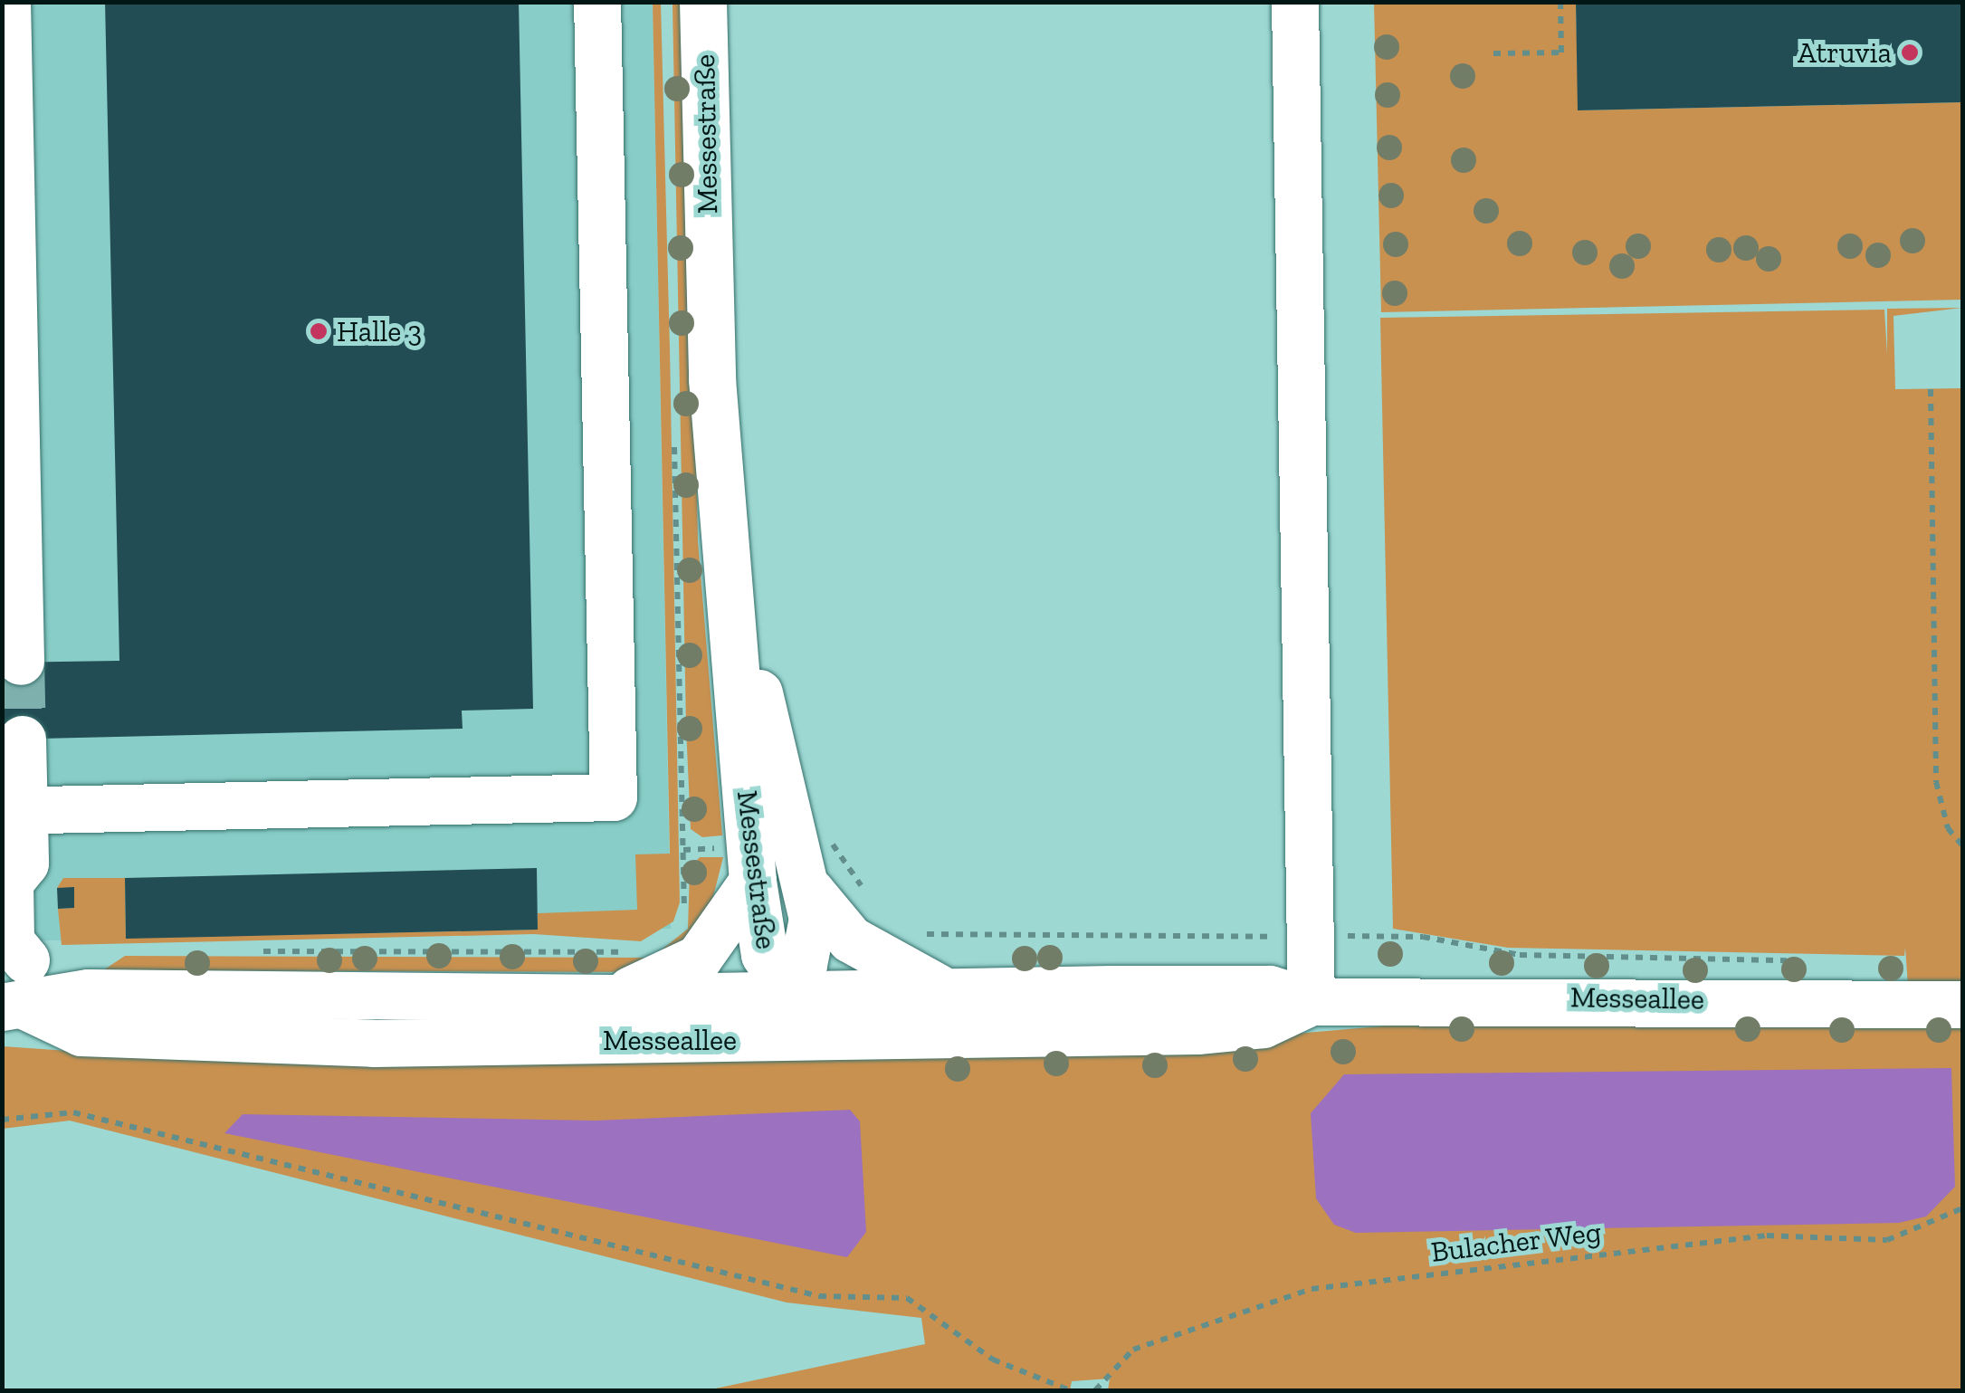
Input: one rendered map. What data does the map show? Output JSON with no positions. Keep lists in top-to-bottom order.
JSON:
{
  "streets": {
    "street": ["Messestraße", "Messeallee"],
    "path": ["Bulacher Weg"]
  },
  "crossings": [
    ["Messestraße", "Messeallee"]
  ],
  "places": ["Atruvia", "Halle 3"]
}
